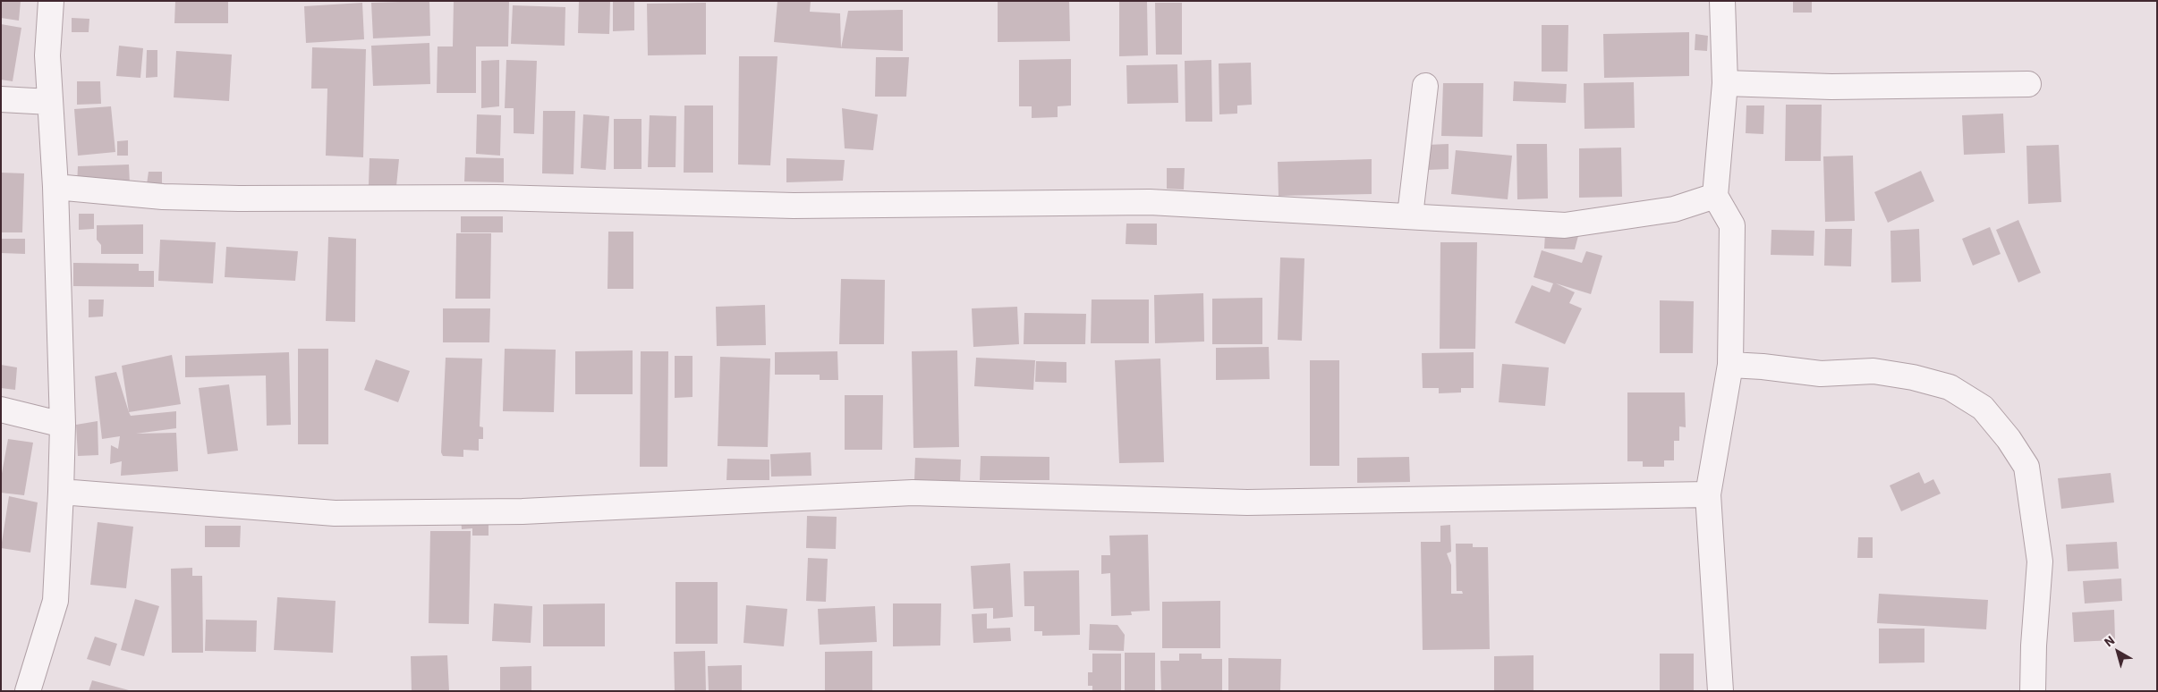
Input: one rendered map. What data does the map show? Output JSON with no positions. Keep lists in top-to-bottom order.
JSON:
{
  "north": "top left"
}
